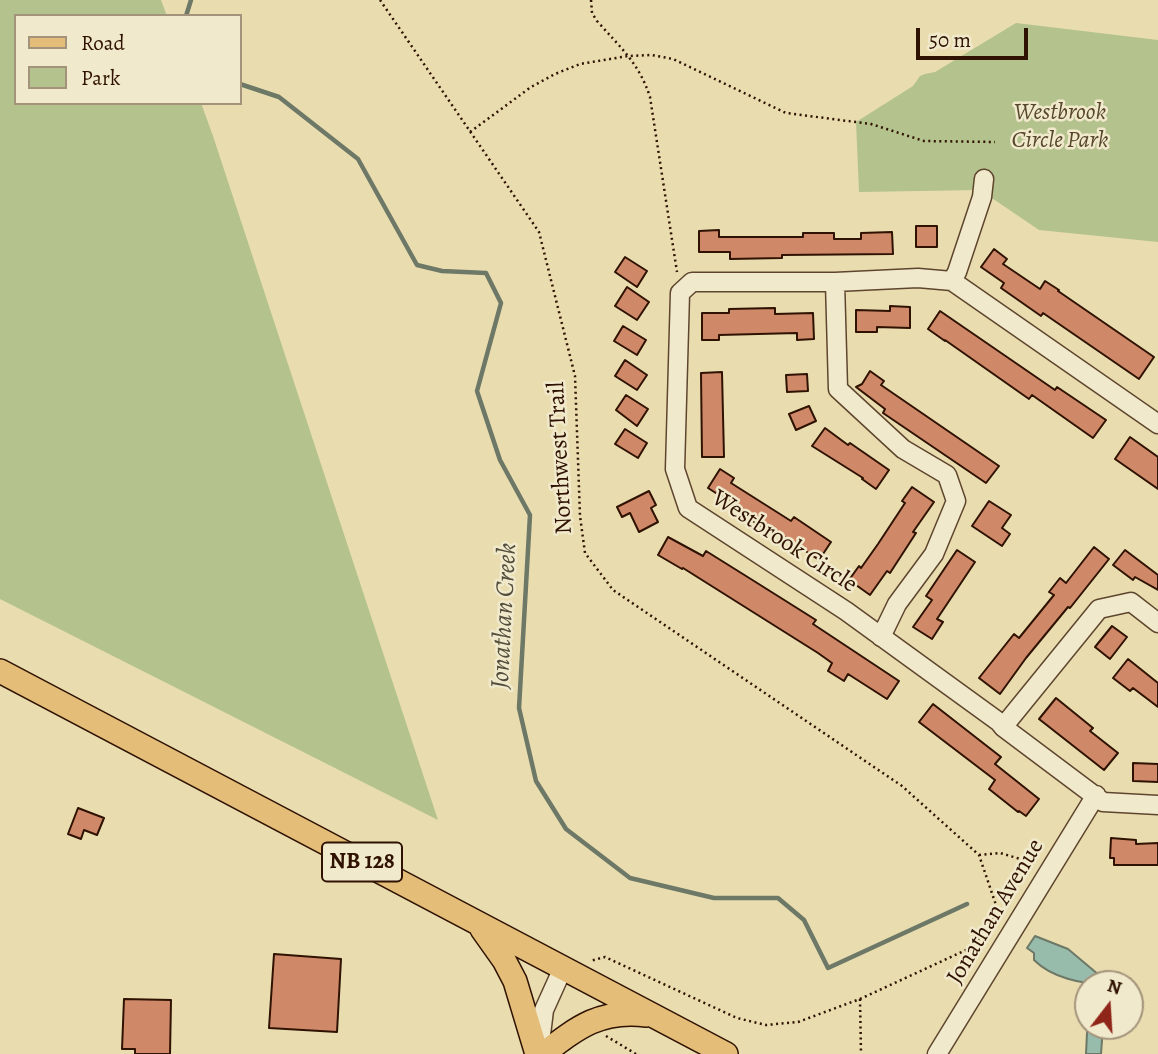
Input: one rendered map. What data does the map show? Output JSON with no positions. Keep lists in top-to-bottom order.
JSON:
{
  "streets": {
    "main road": ["NB 128"],
    "street": ["Westbrook Circle", "Jonathan Avenue"],
    "path": ["Northwest Trail"]
  },
  "crossings": [
    ["Westbrook Circle", "Jonathan Avenue"]
  ],
  "water": ["Jonathan Creek"],
  "parks": ["Westbrook Circle Park"],
  "legend": ["Road", "Park"],
  "scale_bar": "50 m",
  "north": "top"
}
